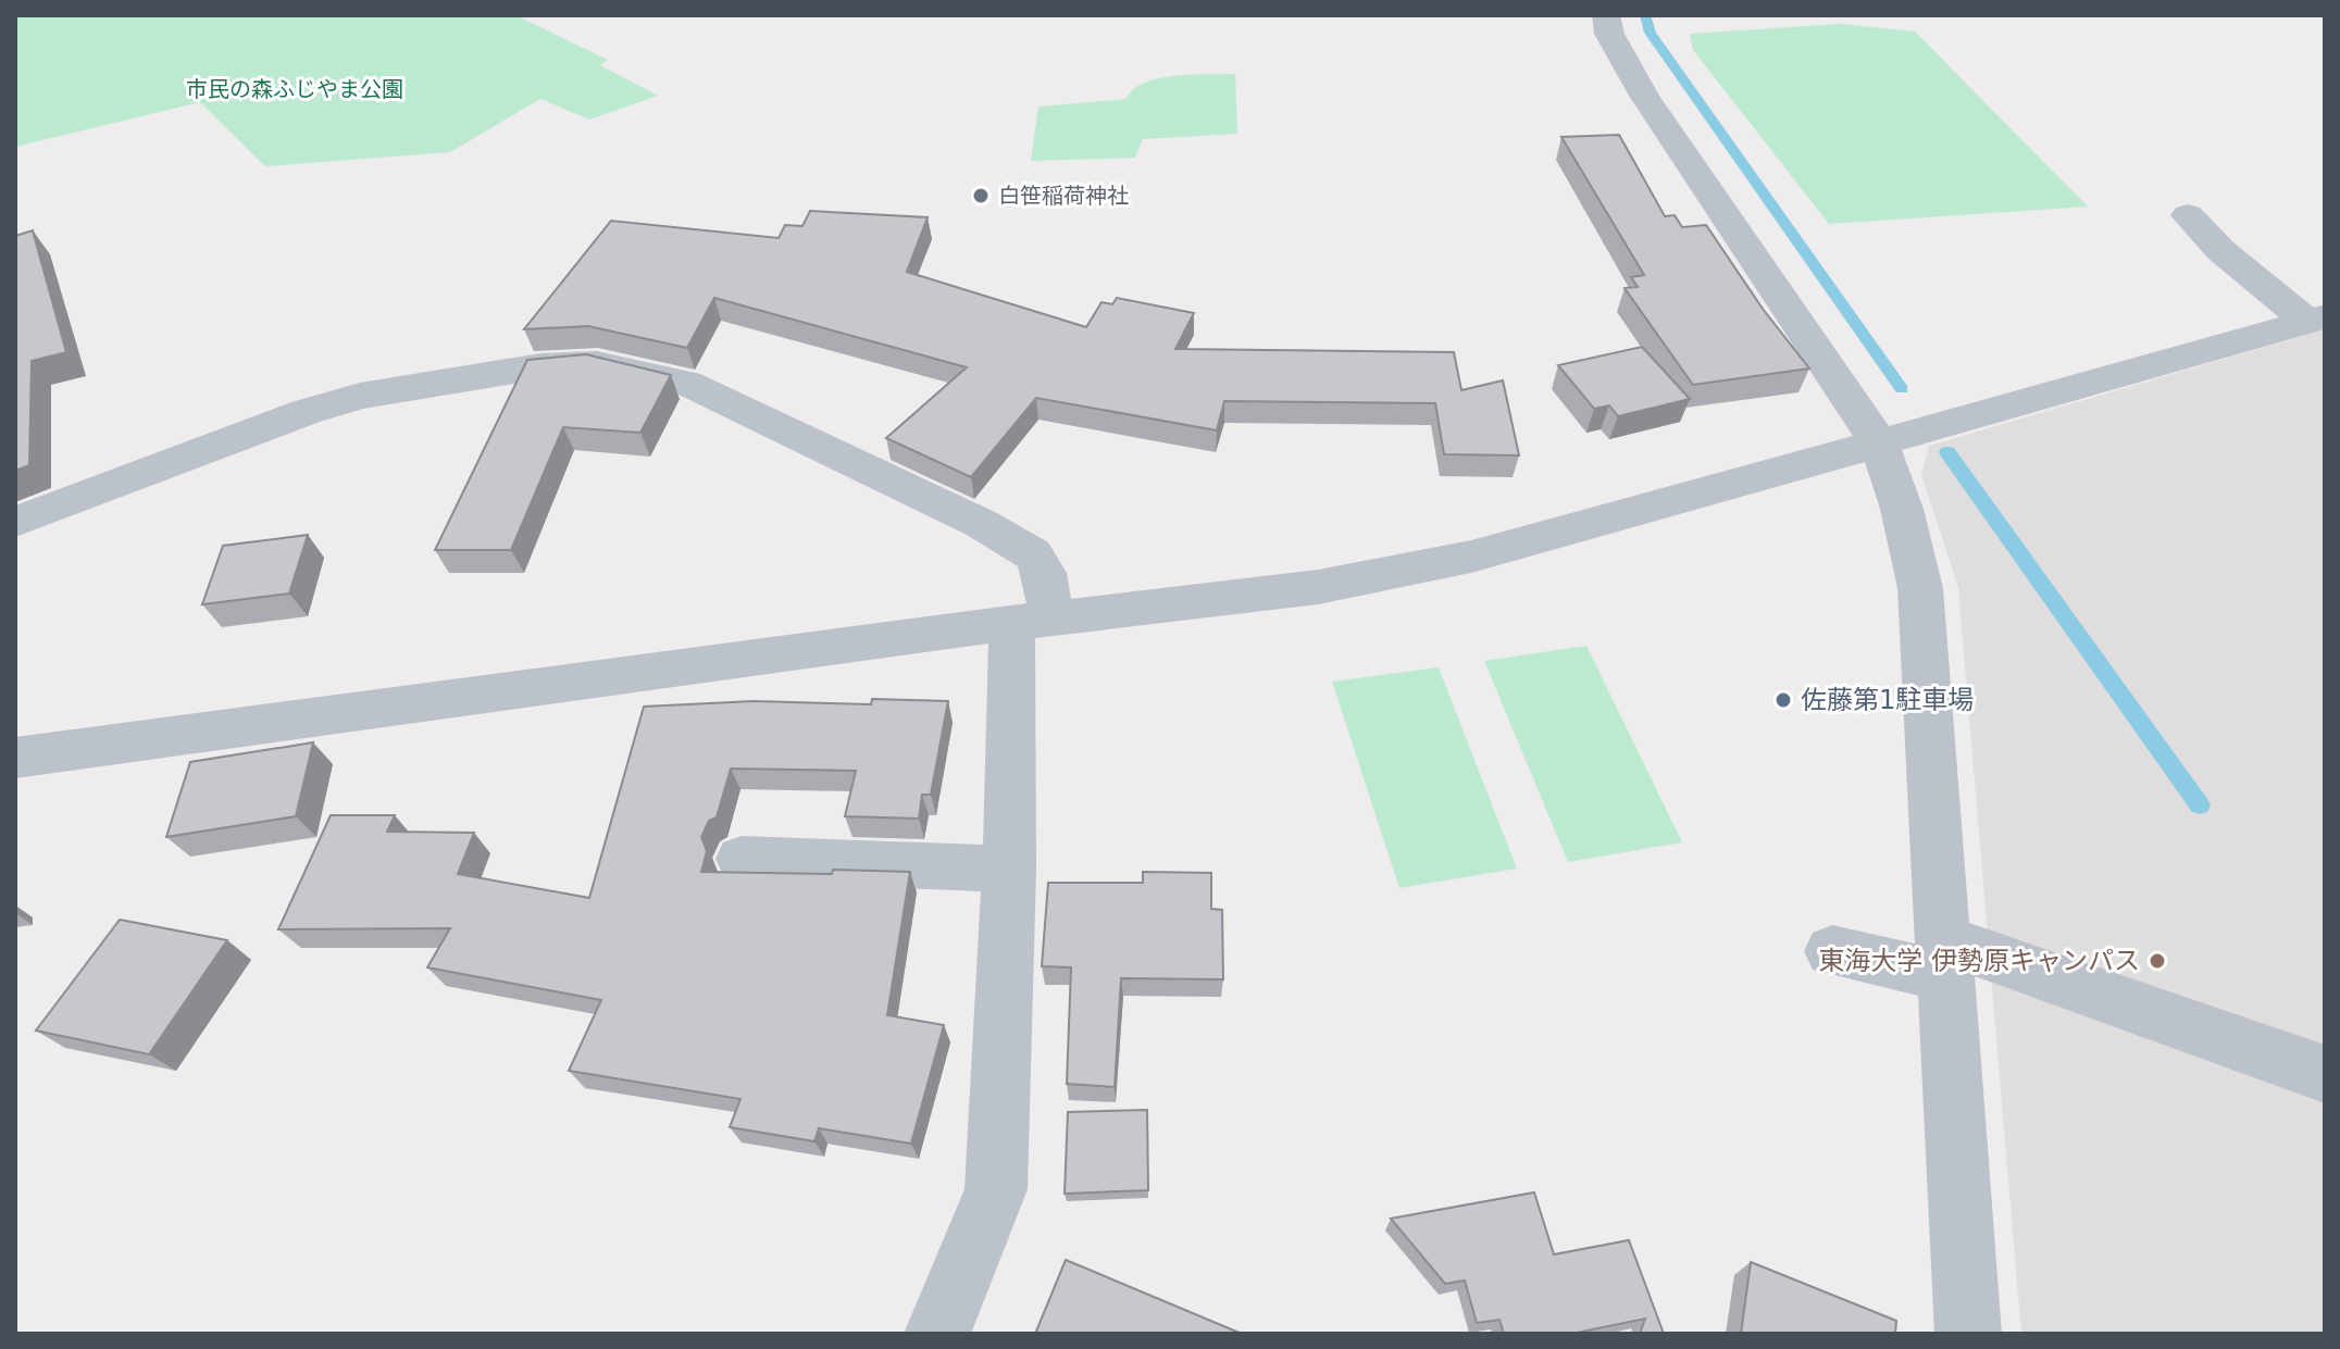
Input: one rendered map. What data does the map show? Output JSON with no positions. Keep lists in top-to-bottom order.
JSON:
{
  "parks": ["市民の森ふじやま公園"],
  "places": ["白笹稲荷神社", "佐藤第1駐車場", "東海大学 伊勢原キャンパス"]
}
